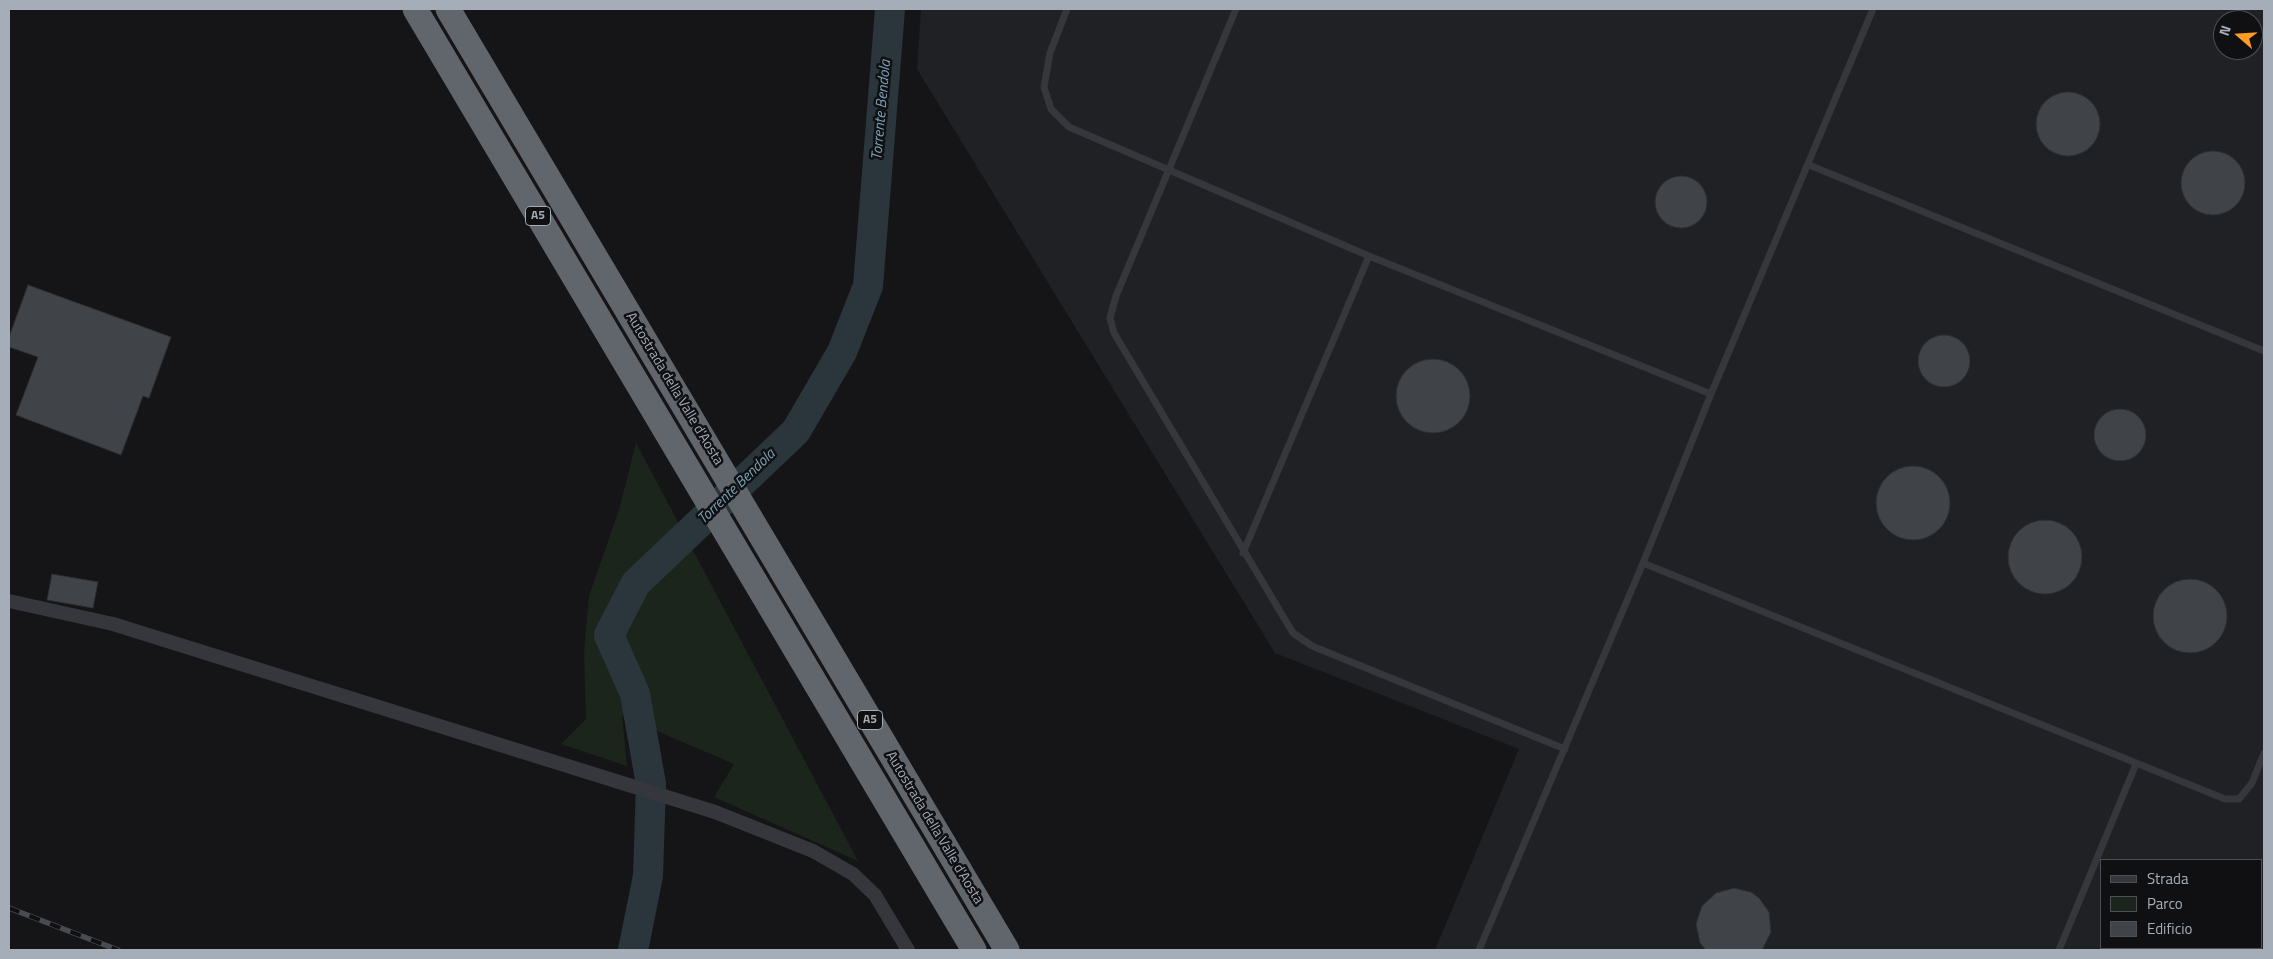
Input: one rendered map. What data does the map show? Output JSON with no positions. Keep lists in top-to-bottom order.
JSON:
{
  "streets": {
    "highway": ["A5", "Autostrada della Valle d'Aosta"]
  },
  "water": ["Torrente Bendola"],
  "legend": ["Strada", "Parco", "Edificio"],
  "north": "left"
}
